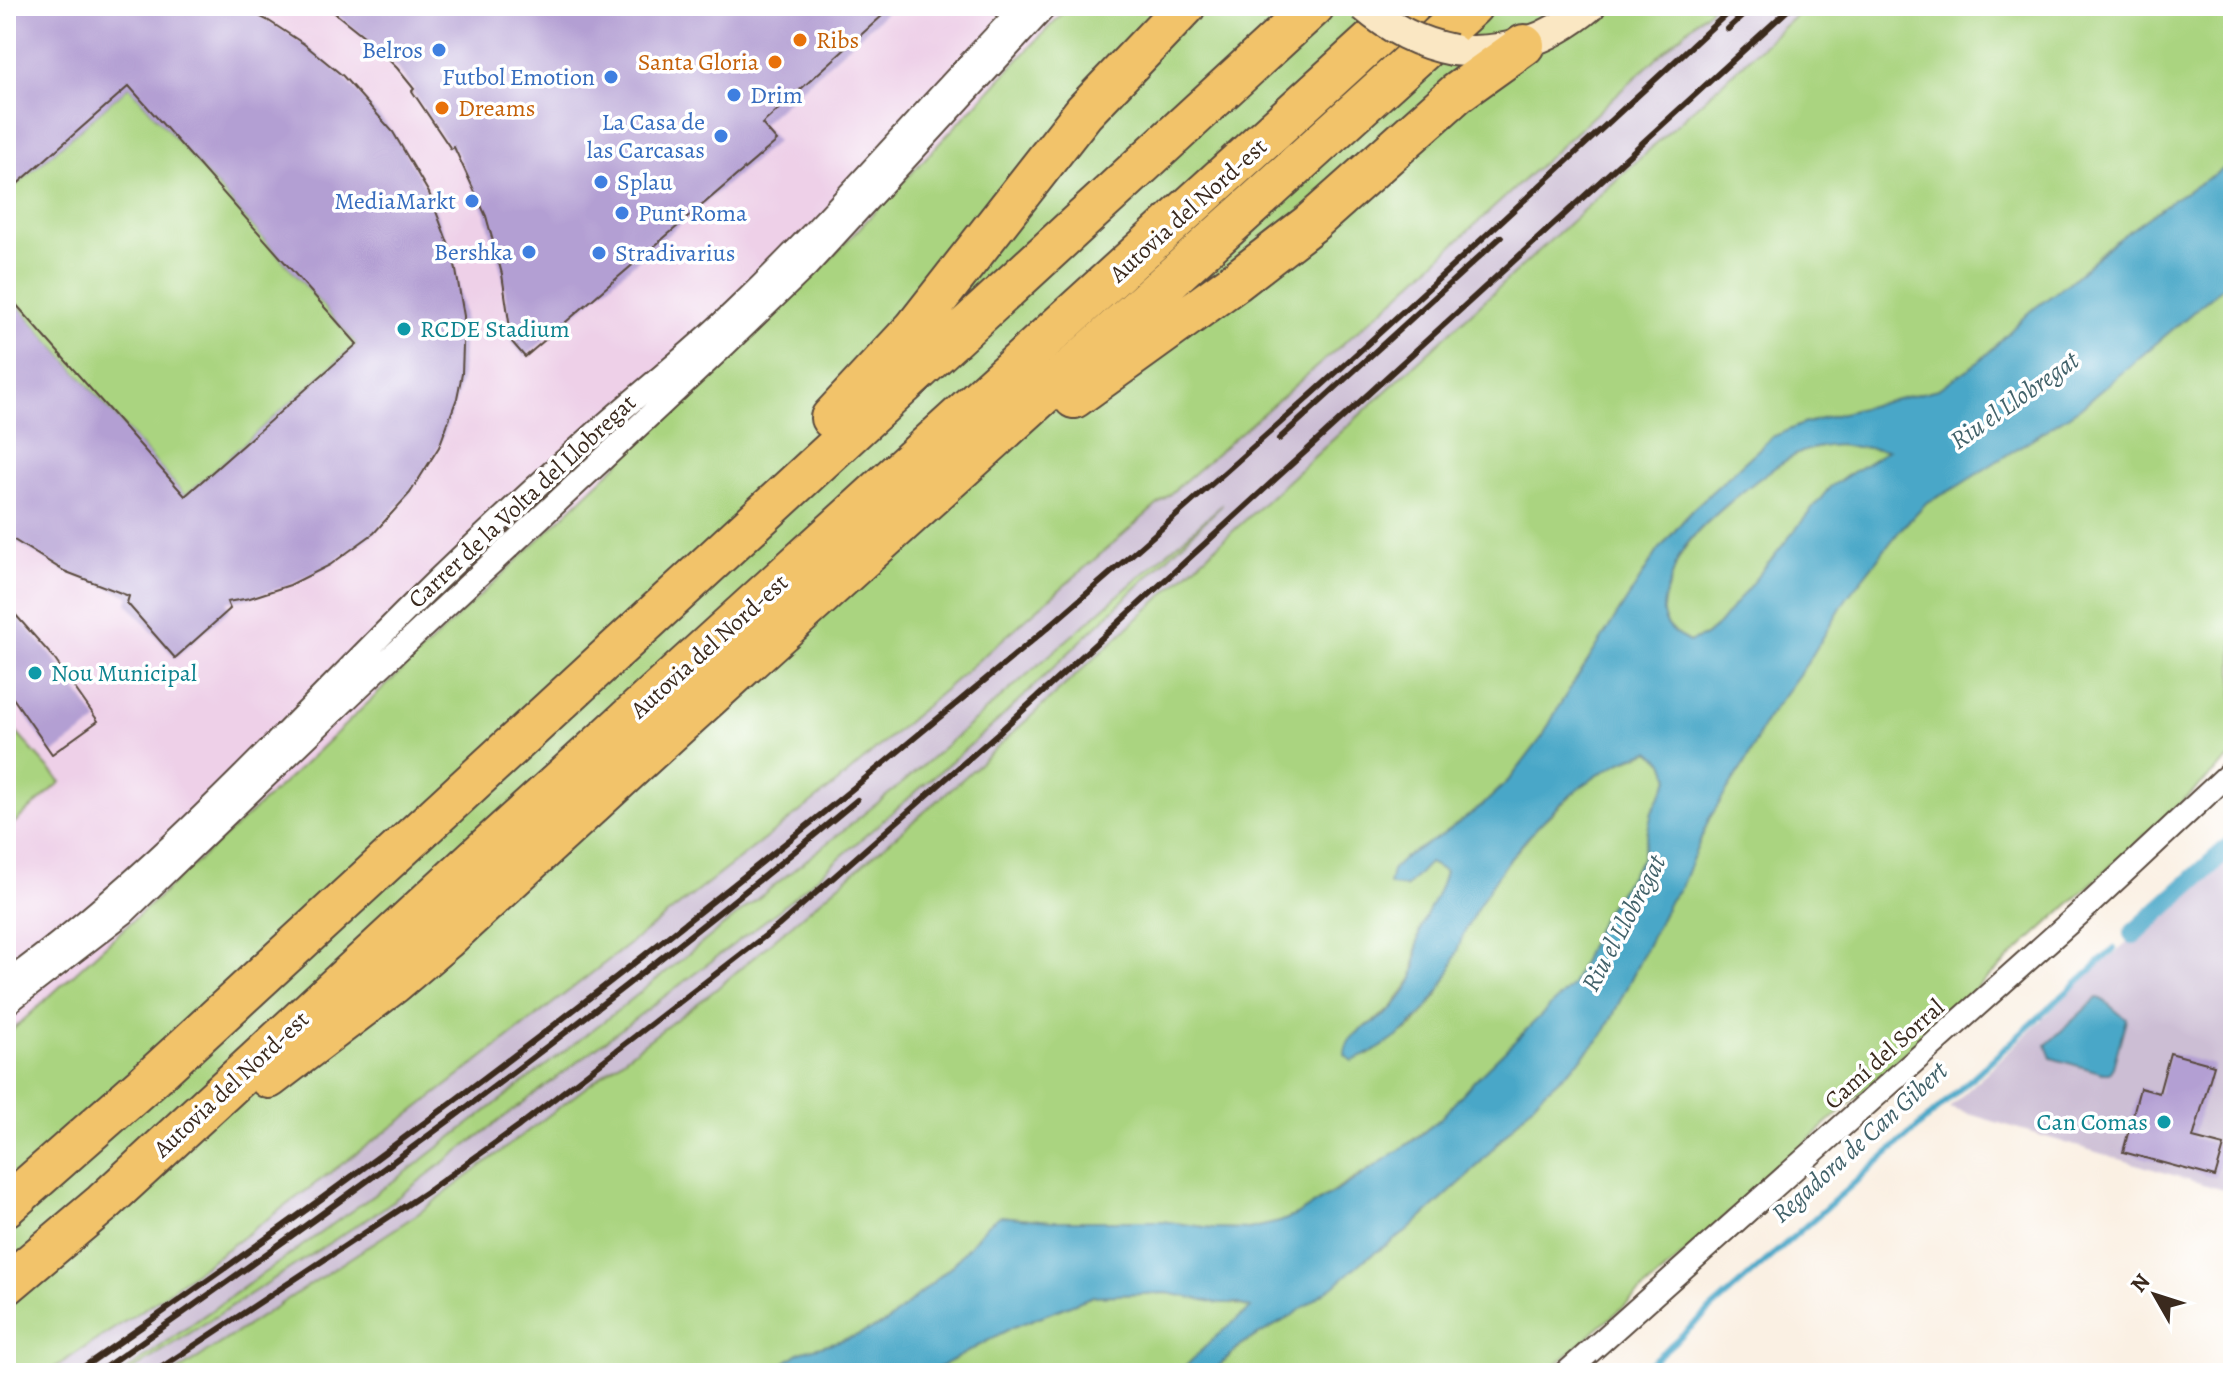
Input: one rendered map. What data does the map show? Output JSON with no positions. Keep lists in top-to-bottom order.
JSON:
{
  "streets": {
    "highway": ["Autovia del Nord-est"],
    "street": ["Carrer de la Volta del Llobregat", "Camí del Sorral"]
  },
  "water": ["Riu el Llobregat", "Regadora de Can Gibert"],
  "places": [
    "Ribs",
    "Belros",
    "Santa Gloria",
    "Futbol Emotion",
    "Drim",
    "Dreams",
    "La Casa de las Carcasas",
    "Splau",
    "MediaMarkt",
    "Punt Roma",
    "Bershka",
    "Stradivarius",
    "RCDE Stadium",
    "Nou Municipal",
    "Can Comas"
  ],
  "north": "top left"
}
